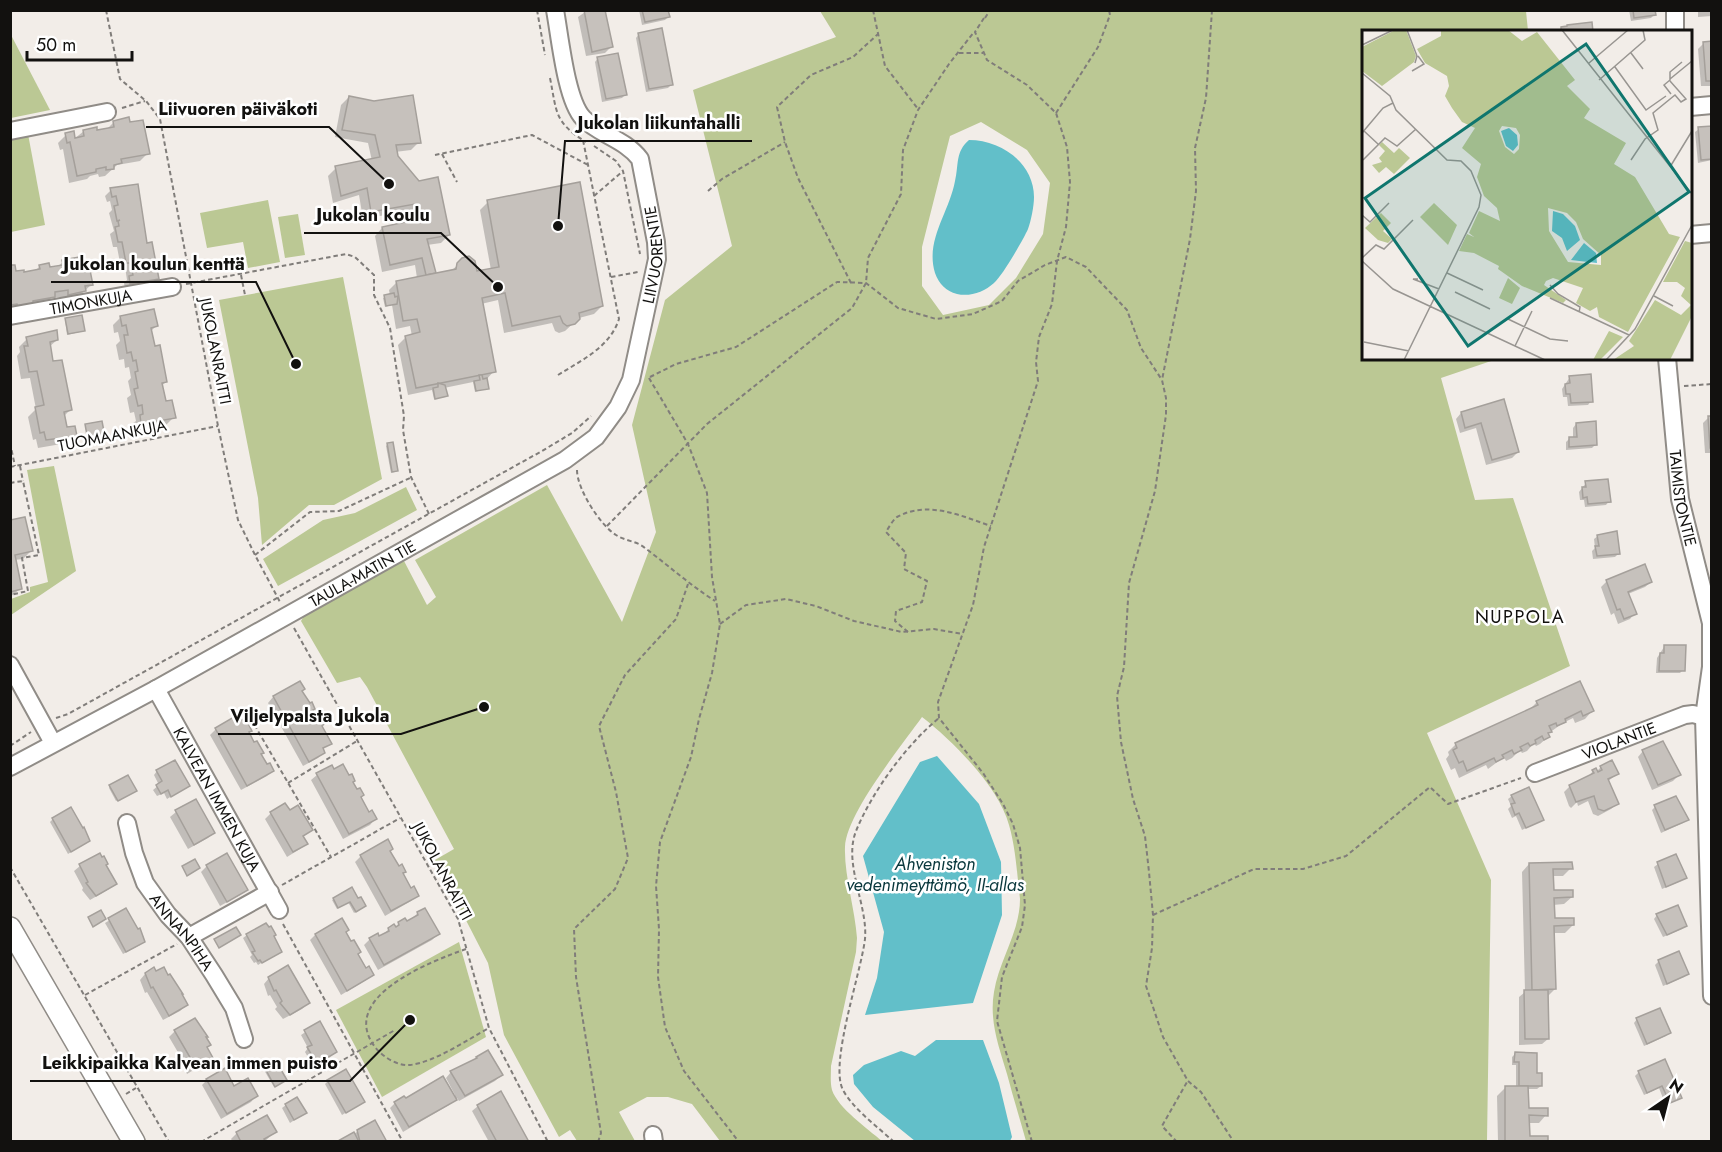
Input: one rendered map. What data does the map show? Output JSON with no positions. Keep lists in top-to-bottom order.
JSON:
{
  "streets": {
    "street": [
      "LIIVUORENTIE",
      "TIMONKUJA",
      "TAIMISTONTIE",
      "TAULA-MATIN TIE",
      "VIOLANTIE",
      "KALVEAN IMMEN KUJA",
      "ANNANPIHA"
    ],
    "path": ["JUKOLANRAITTI", "TUOMAANKUJA"]
  },
  "crossings": [
    ["LIIVUORENTIE", "TAULA-MATIN TIE"],
    ["JUKOLANRAITTI", "TUOMAANKUJA"],
    ["TAIMISTONTIE", "VIOLANTIE"],
    ["TAULA-MATIN TIE", "KALVEAN IMMEN KUJA"]
  ],
  "districts": ["NUPPOLA"],
  "water": ["Ahveniston vedenimeyttämö, II-allas"],
  "places": [
    "Liivuoren päiväkoti",
    "Jukolan liikuntahalli",
    "Jukolan koulu",
    "Jukolan koulun kenttä",
    "Viljelypalsta Jukola",
    "Leikkipaikka Kalvean immen puisto"
  ],
  "scale_bar": "50 m",
  "north": "top right"
}
